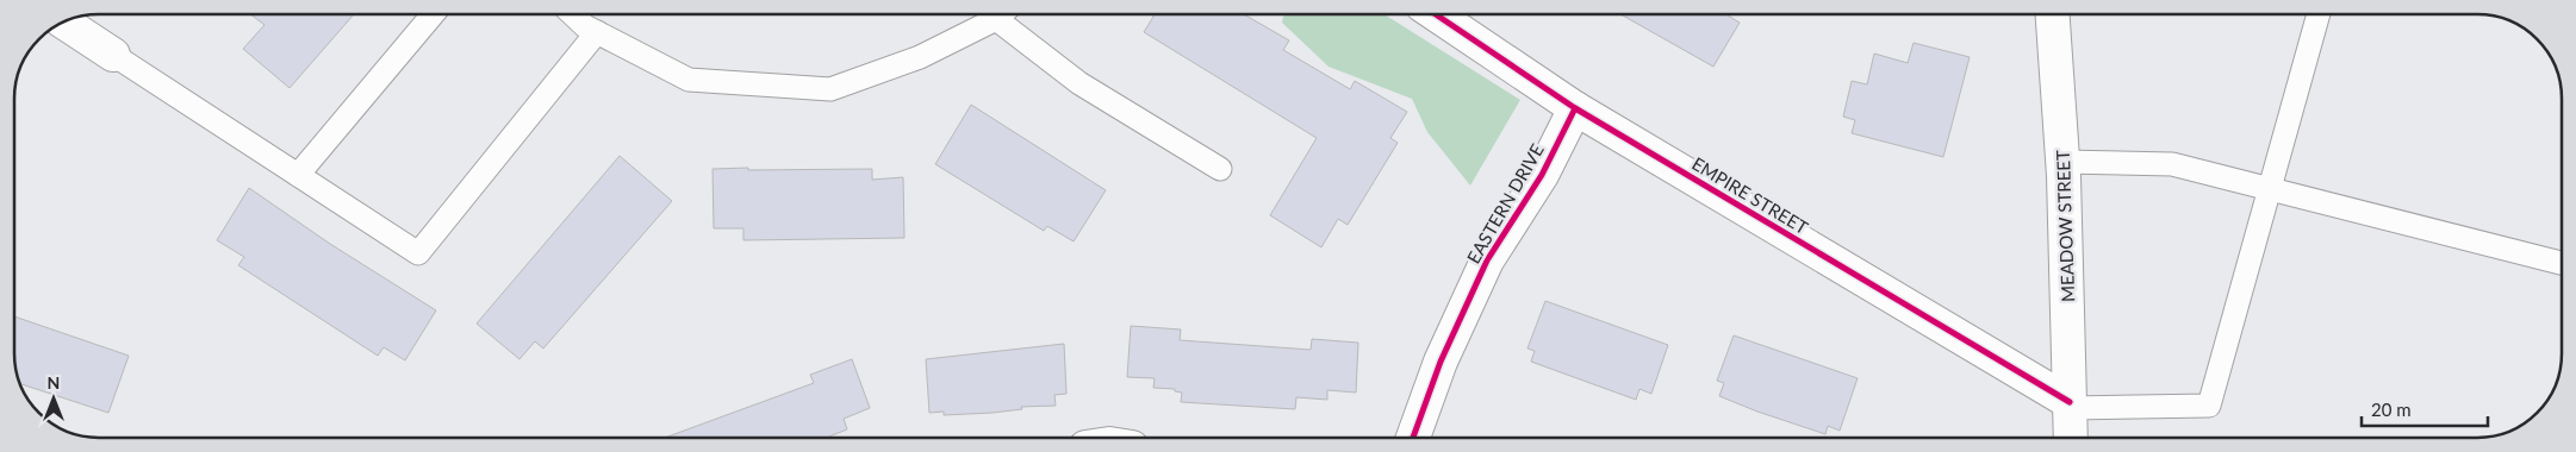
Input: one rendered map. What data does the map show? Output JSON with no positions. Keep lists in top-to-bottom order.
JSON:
{
  "streets": {
    "street": ["EMPIRE STREET", "EASTERN DRIVE", "MEADOW STREET"]
  },
  "crossings": [
    ["EMPIRE STREET", "EASTERN DRIVE"],
    ["EMPIRE STREET", "MEADOW STREET"]
  ],
  "scale_bar": "20 m",
  "north": "top"
}
